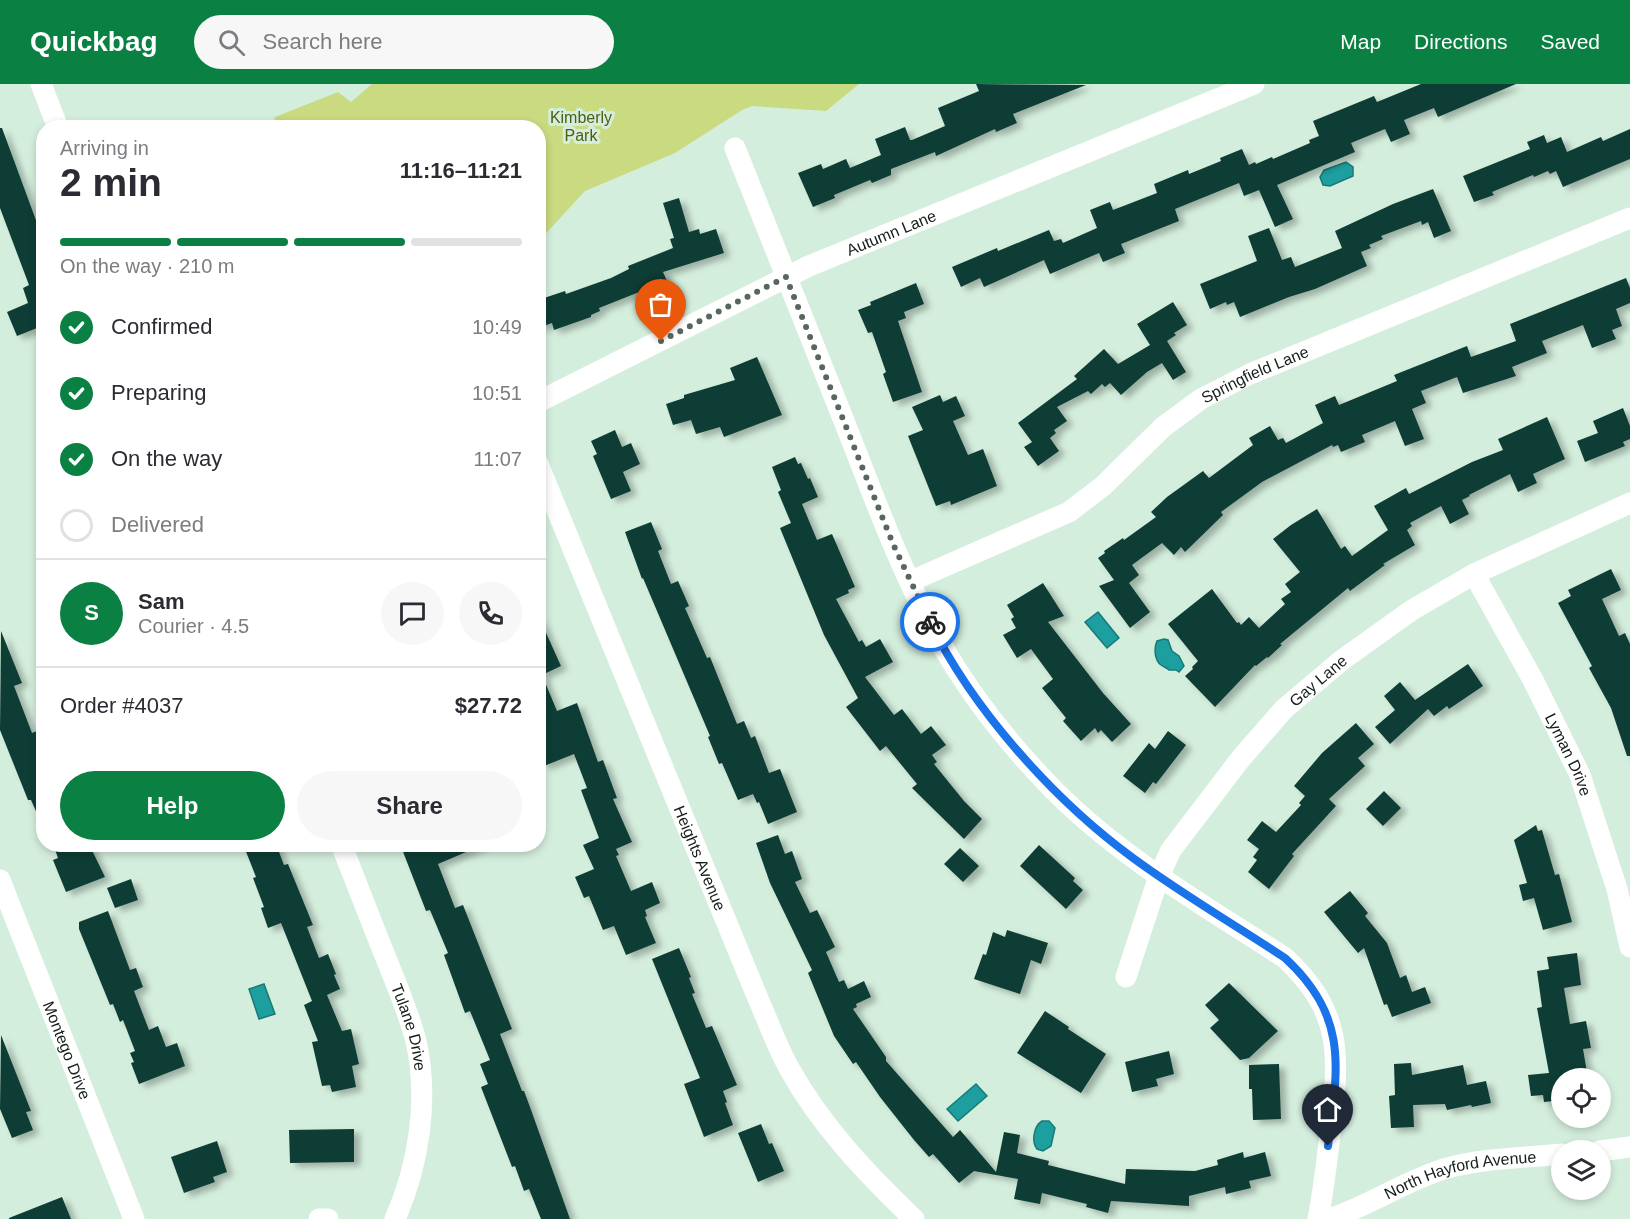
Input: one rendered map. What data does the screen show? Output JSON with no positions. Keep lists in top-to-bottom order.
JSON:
{
  "streets": {
    "street": [
      "Autumn Lane",
      "Springfield Lane",
      "Gay Lane",
      "Lyman Drive",
      "Heights Avenue",
      "Tulane Drive",
      "Montego Drive",
      "North Hayford Avenue"
    ]
  },
  "crossings": [
    ["Gay Lane", "Lyman Drive"]
  ],
  "parks": ["Kimberly Park"],
  "page": {
    "header": "Quickbag",
    "search": "Search here",
    "nav": ["Map", "Directions", "Saved"],
    "heading": ["2 min", "Arriving in", "11:16–11:21"],
    "panel": [
      "Sam",
      "Courier · 4.5",
      "Order #4037",
      "$27.72"
    ],
    "bar": "On the way · 210 m",
    "list": [
      ["Confirmed", "10:49"],
      ["Preparing", "10:51"],
      ["On the way", "11:07"],
      "Delivered"
    ],
    "round": "S",
    "buttons": ["Help", "Share"]
  }
}
